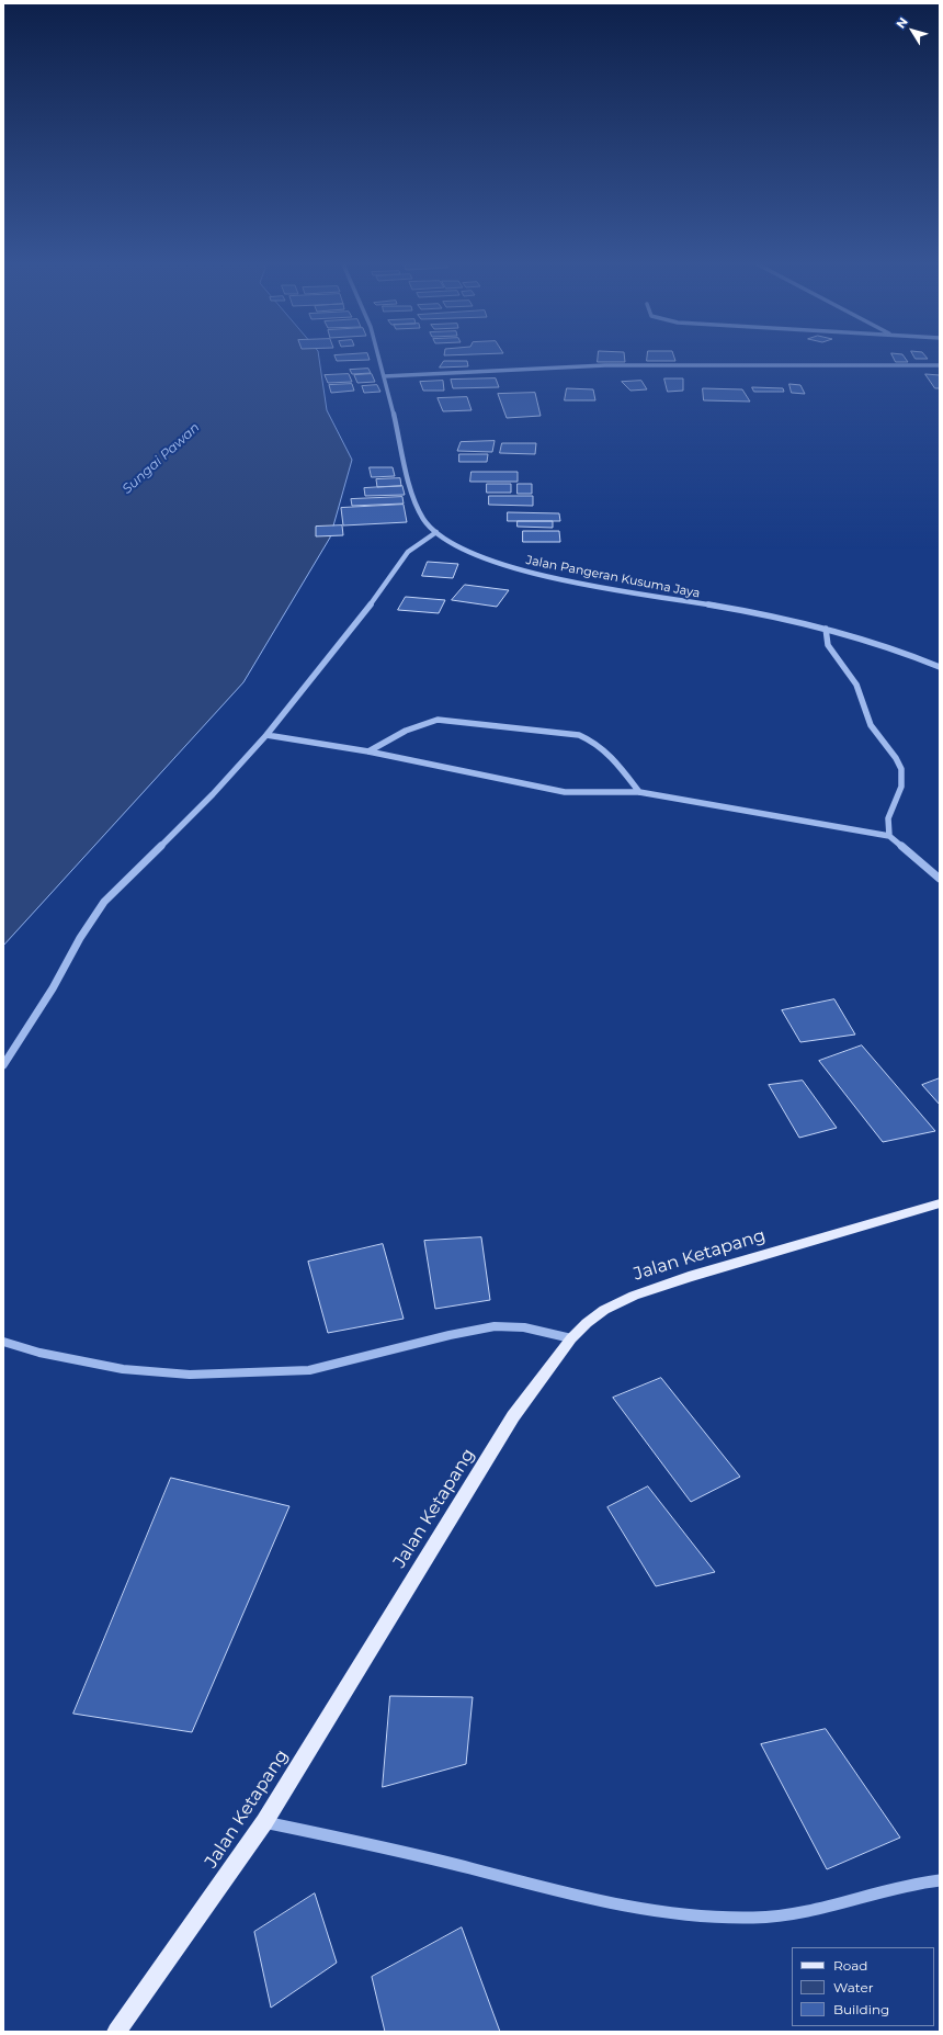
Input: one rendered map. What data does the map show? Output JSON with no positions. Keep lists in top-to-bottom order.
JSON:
{
  "streets": {
    "main road": ["Jalan Ketapang"],
    "street": ["Jalan Pangeran Kusuma Jaya"]
  },
  "water": ["Sungai Pawan"],
  "legend": ["Road", "Water", "Building"],
  "north": "top left"
}
